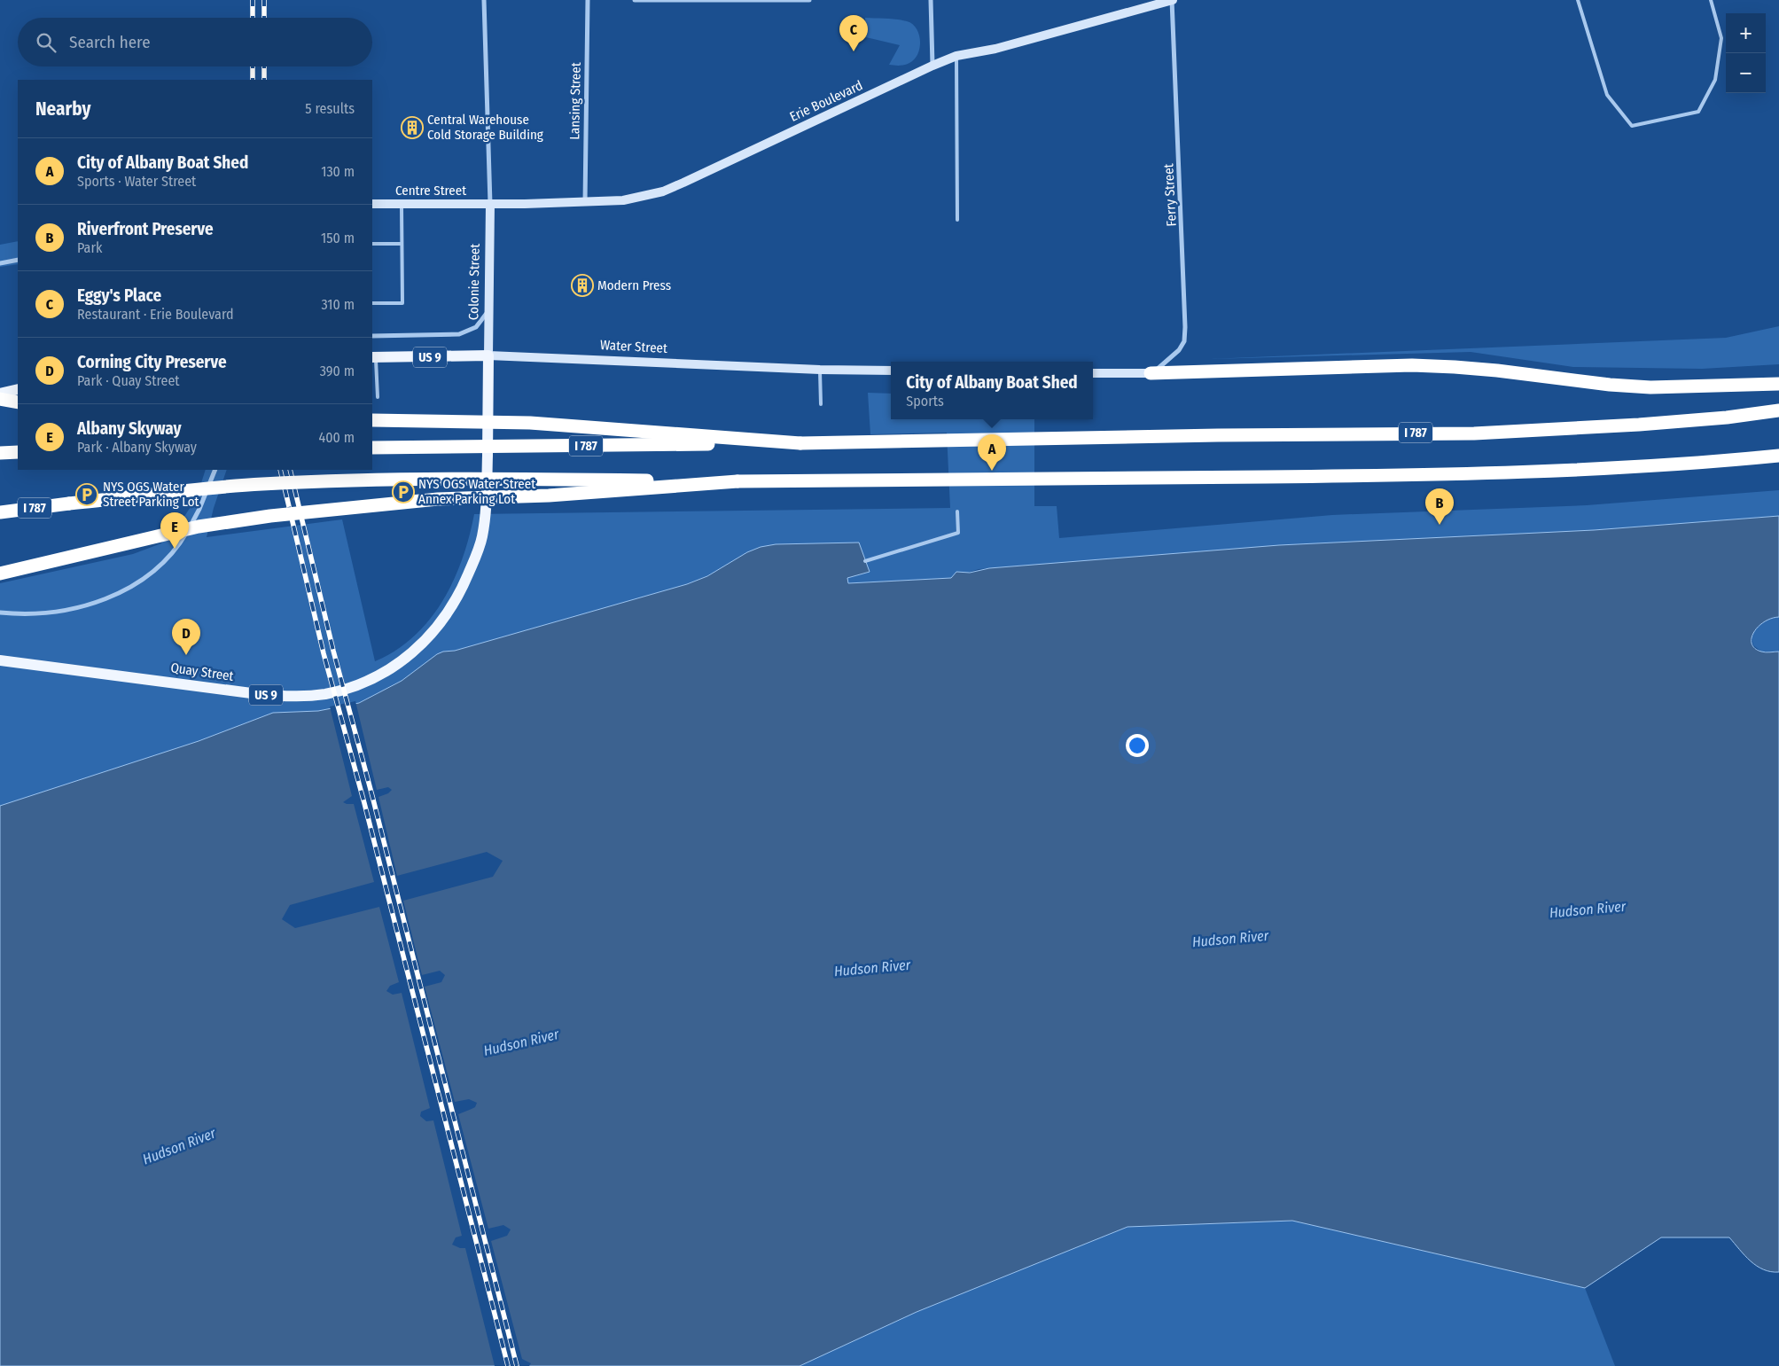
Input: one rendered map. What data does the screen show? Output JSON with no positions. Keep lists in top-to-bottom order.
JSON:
{
  "streets": {
    "highway": ["I 787"],
    "main road": [
      "Colonie Street",
      "Water Street",
      "US 9",
      "Quay Street"
    ],
    "street": [
      "Lansing Street",
      "Erie Boulevard",
      "Centre Street",
      "Ferry Street"
    ]
  },
  "crossings": [
    ["Lansing Street", "Erie Boulevard"],
    ["Erie Boulevard", "Centre Street"],
    ["Erie Boulevard", "Ferry Street"],
    ["Erie Boulevard", "Colonie Street"],
    ["Centre Street", "Colonie Street"],
    ["Colonie Street", "Water Street"],
    ["Colonie Street", "Quay Street"]
  ],
  "water": ["Hudson River"],
  "places": {
    "building": ["Central Warehouse Cold Storage Building", "Modern Press"],
    "parking": ["NYS OGS Water Street Annex Parking Lot", "NYS OGS Water Street Parking Lot"]
  },
  "page": {
    "map_buttons": ["+", "−"],
    "pins": [
      "C",
      "A",
      "B",
      "E",
      "D"
    ],
    "search": "Search here",
    "heading": ["Nearby", "5 results"],
    "list": [
      {
        "mark": "A",
        "name": "City of Albany Boat Shed",
        "note": "Sports · Water Street",
        "value": "130 m"
      },
      {
        "mark": "B",
        "name": "Riverfront Preserve",
        "note": "Park",
        "value": "150 m"
      },
      {
        "mark": "C",
        "name": "Eggy's Place",
        "note": "Restaurant · Erie Boulevard",
        "value": "310 m"
      },
      {
        "mark": "D",
        "name": "Corning City Preserve",
        "note": "Park · Quay Street",
        "value": "390 m"
      },
      {
        "mark": "E",
        "name": "Albany Skyway",
        "note": "Park · Albany Skyway",
        "value": "400 m"
      }
    ],
    "popup": ["City of Albany Boat Shed", "Sports"]
  }
}
